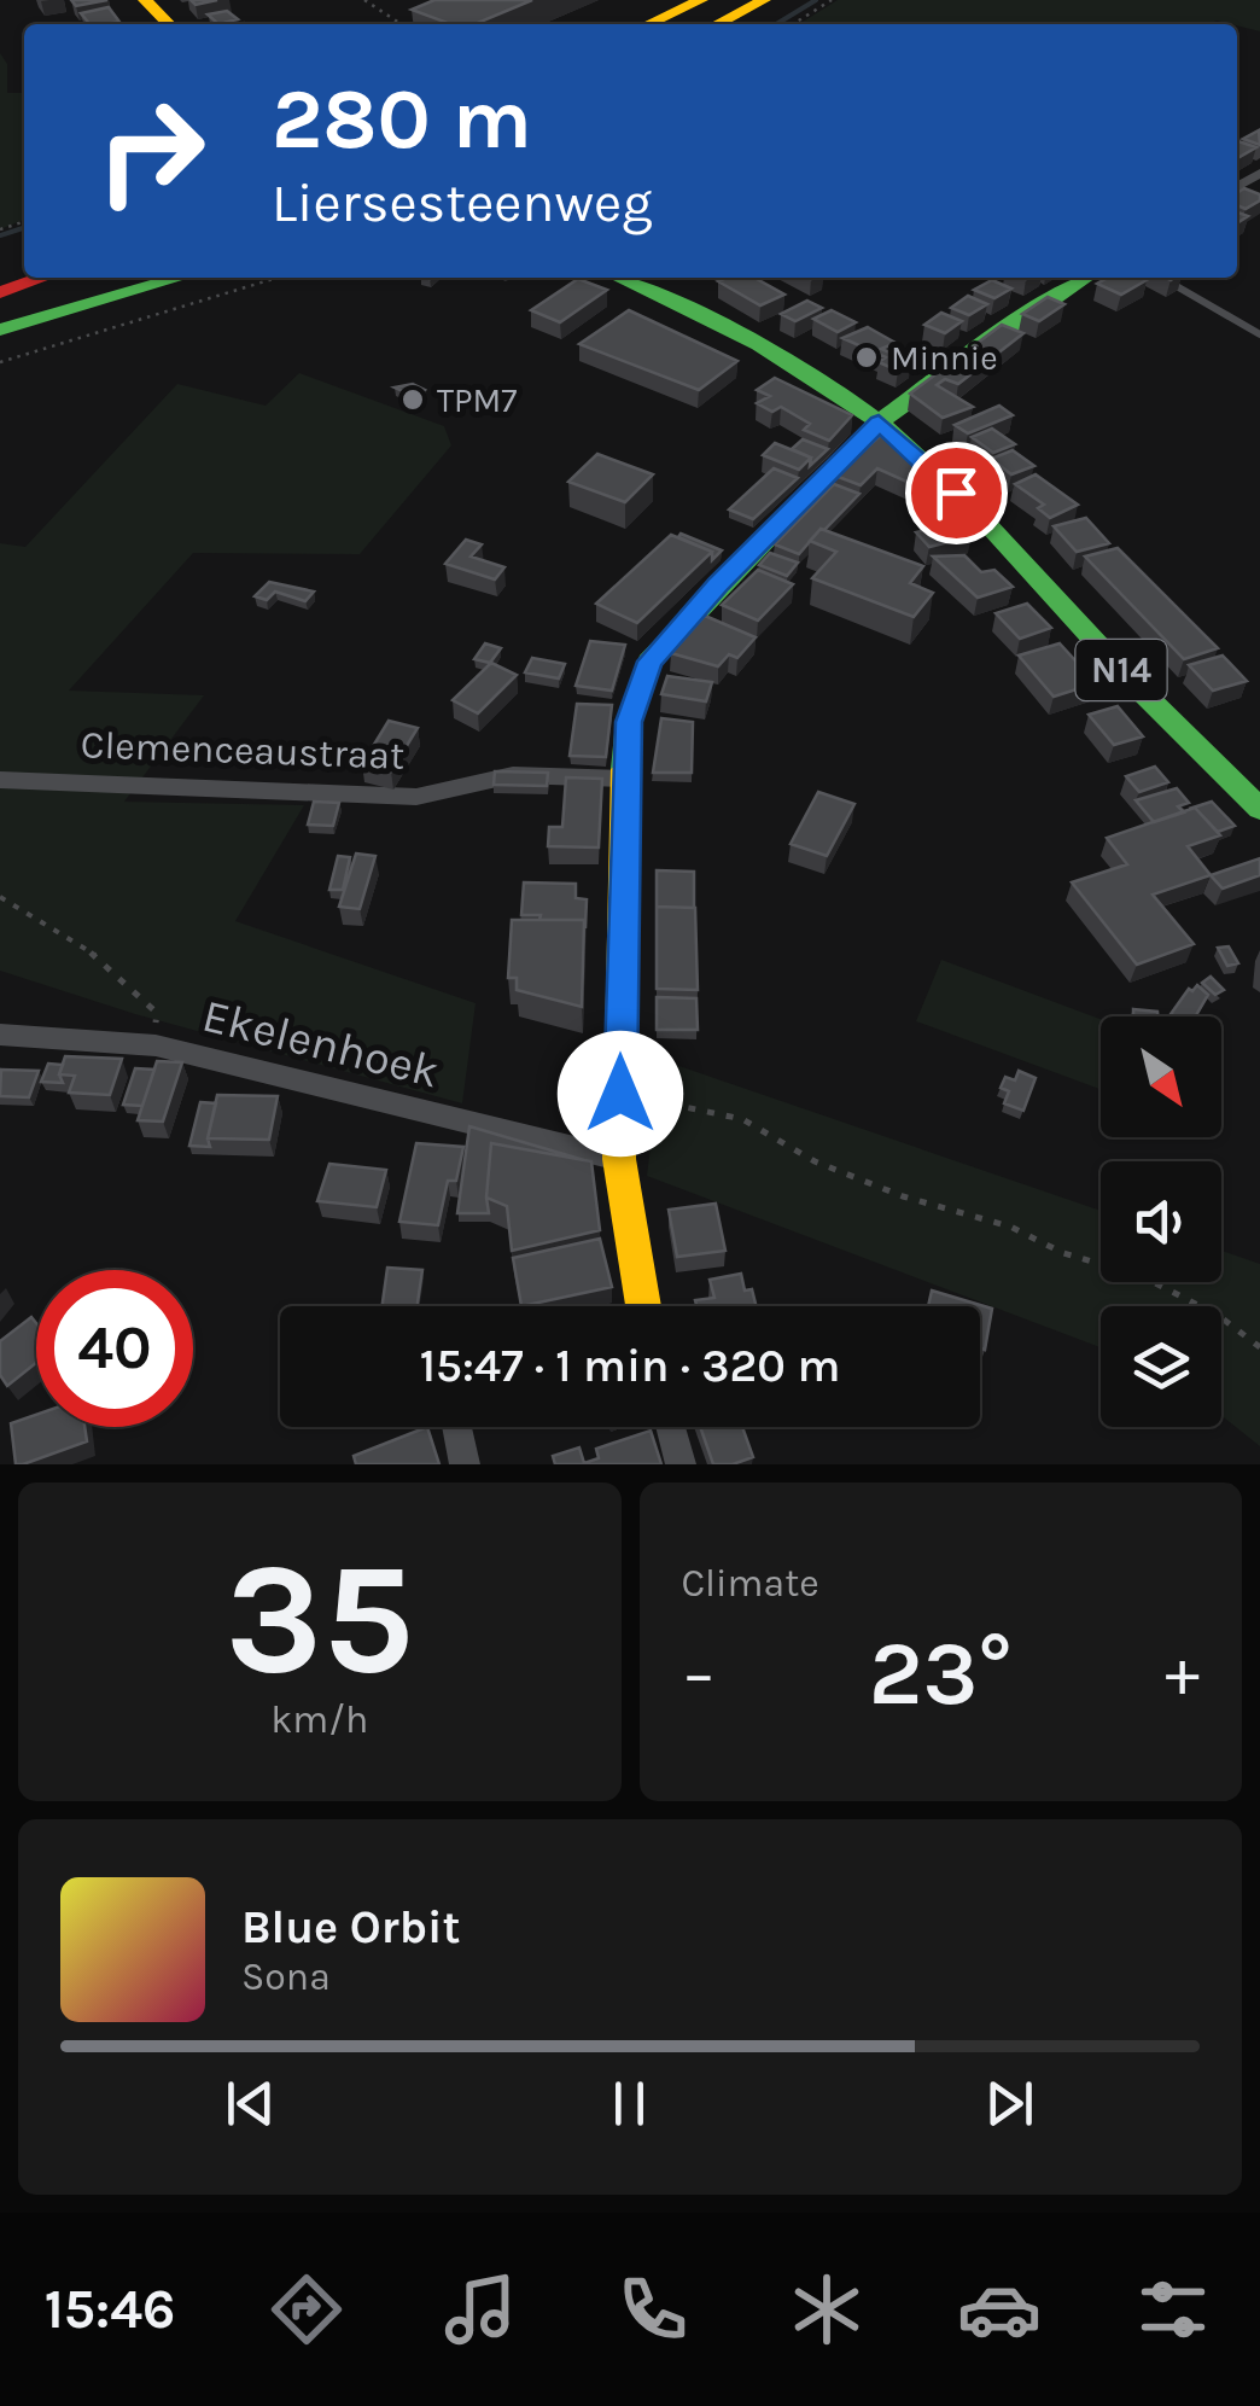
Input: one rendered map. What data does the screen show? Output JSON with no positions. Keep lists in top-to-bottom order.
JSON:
{
  "streets": {
    "main road": ["N14"],
    "street": ["Clemenceaustraat", "Ekelenhoek"]
  },
  "places": ["Minnie", "TPM7"],
  "north": "bottom right",
  "page": {
    "turn": ["280 m", "Liersesteenweg"],
    "limit": "40",
    "trip": "15:47 · 1 min · 320 m",
    "tile": [
      ["35", "km/h"],
      "Climate"
    ],
    "heat": ["−", "23°", "+"],
    "song": ["Blue Orbit", "Sona"],
    "tabs": "15:46"
  }
}
